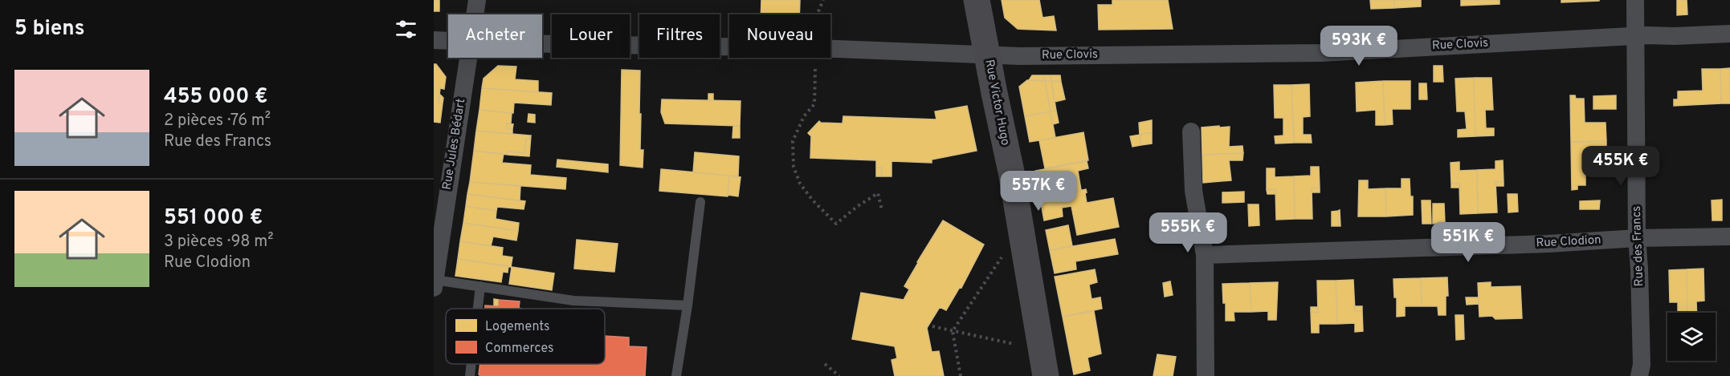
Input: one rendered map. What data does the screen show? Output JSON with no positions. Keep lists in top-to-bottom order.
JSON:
{
  "streets": {
    "street": [
      "Rue Clovis",
      "Rue Victor Hugo",
      "Rue Jules Bédart",
      "Rue Clodion",
      "Rue des Francs"
    ]
  },
  "crossings": [
    ["Rue Clovis", "Rue Victor Hugo"],
    ["Rue Clovis", "Rue des Francs"],
    ["Rue Clodion", "Rue des Francs"]
  ],
  "legend": ["Logements", "Commerces"],
  "page": {
    "heading": "5 biens",
    "chip": [
      "Acheter",
      "Louer",
      "Filtres",
      "Nouveau"
    ],
    "price": [
      "593K €",
      "455K €",
      "557K €",
      "555K €",
      "551K €"
    ],
    "list": [
      {
        "name": "455 000 €",
        "note": "2 pièces · 76 m² · Rue des Francs"
      },
      {
        "name": "551 000 €",
        "note": "3 pièces · 98 m² · Rue Clodion"
      }
    ]
  }
}
